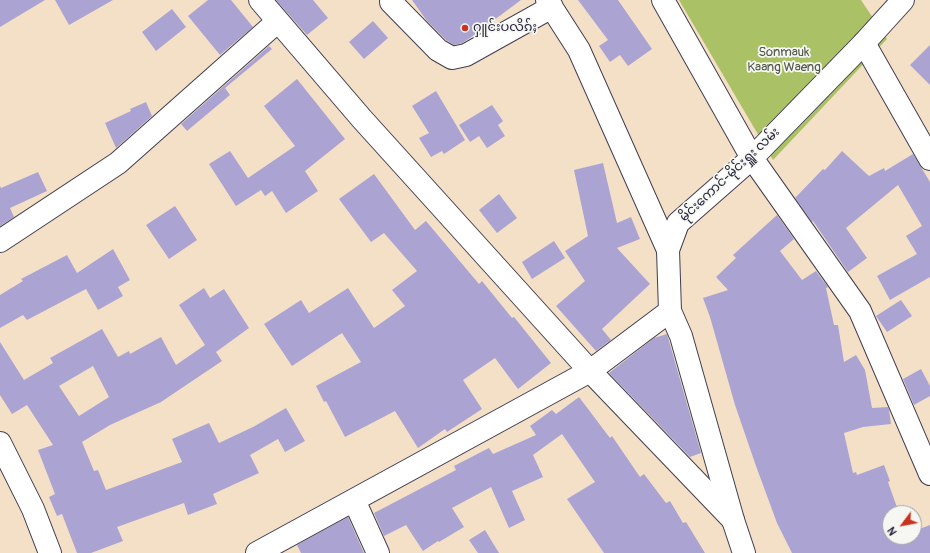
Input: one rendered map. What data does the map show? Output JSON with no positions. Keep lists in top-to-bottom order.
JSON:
{
  "streets": {
    "street": ["မိုင်းကောင်-မိုင်းရှူး လမ်း"]
  },
  "parks": ["Sonmauk Kaang Waeng"],
  "places": ["ႁူင်းပလိၵ်ႈ"],
  "north": "bottom left"
}
